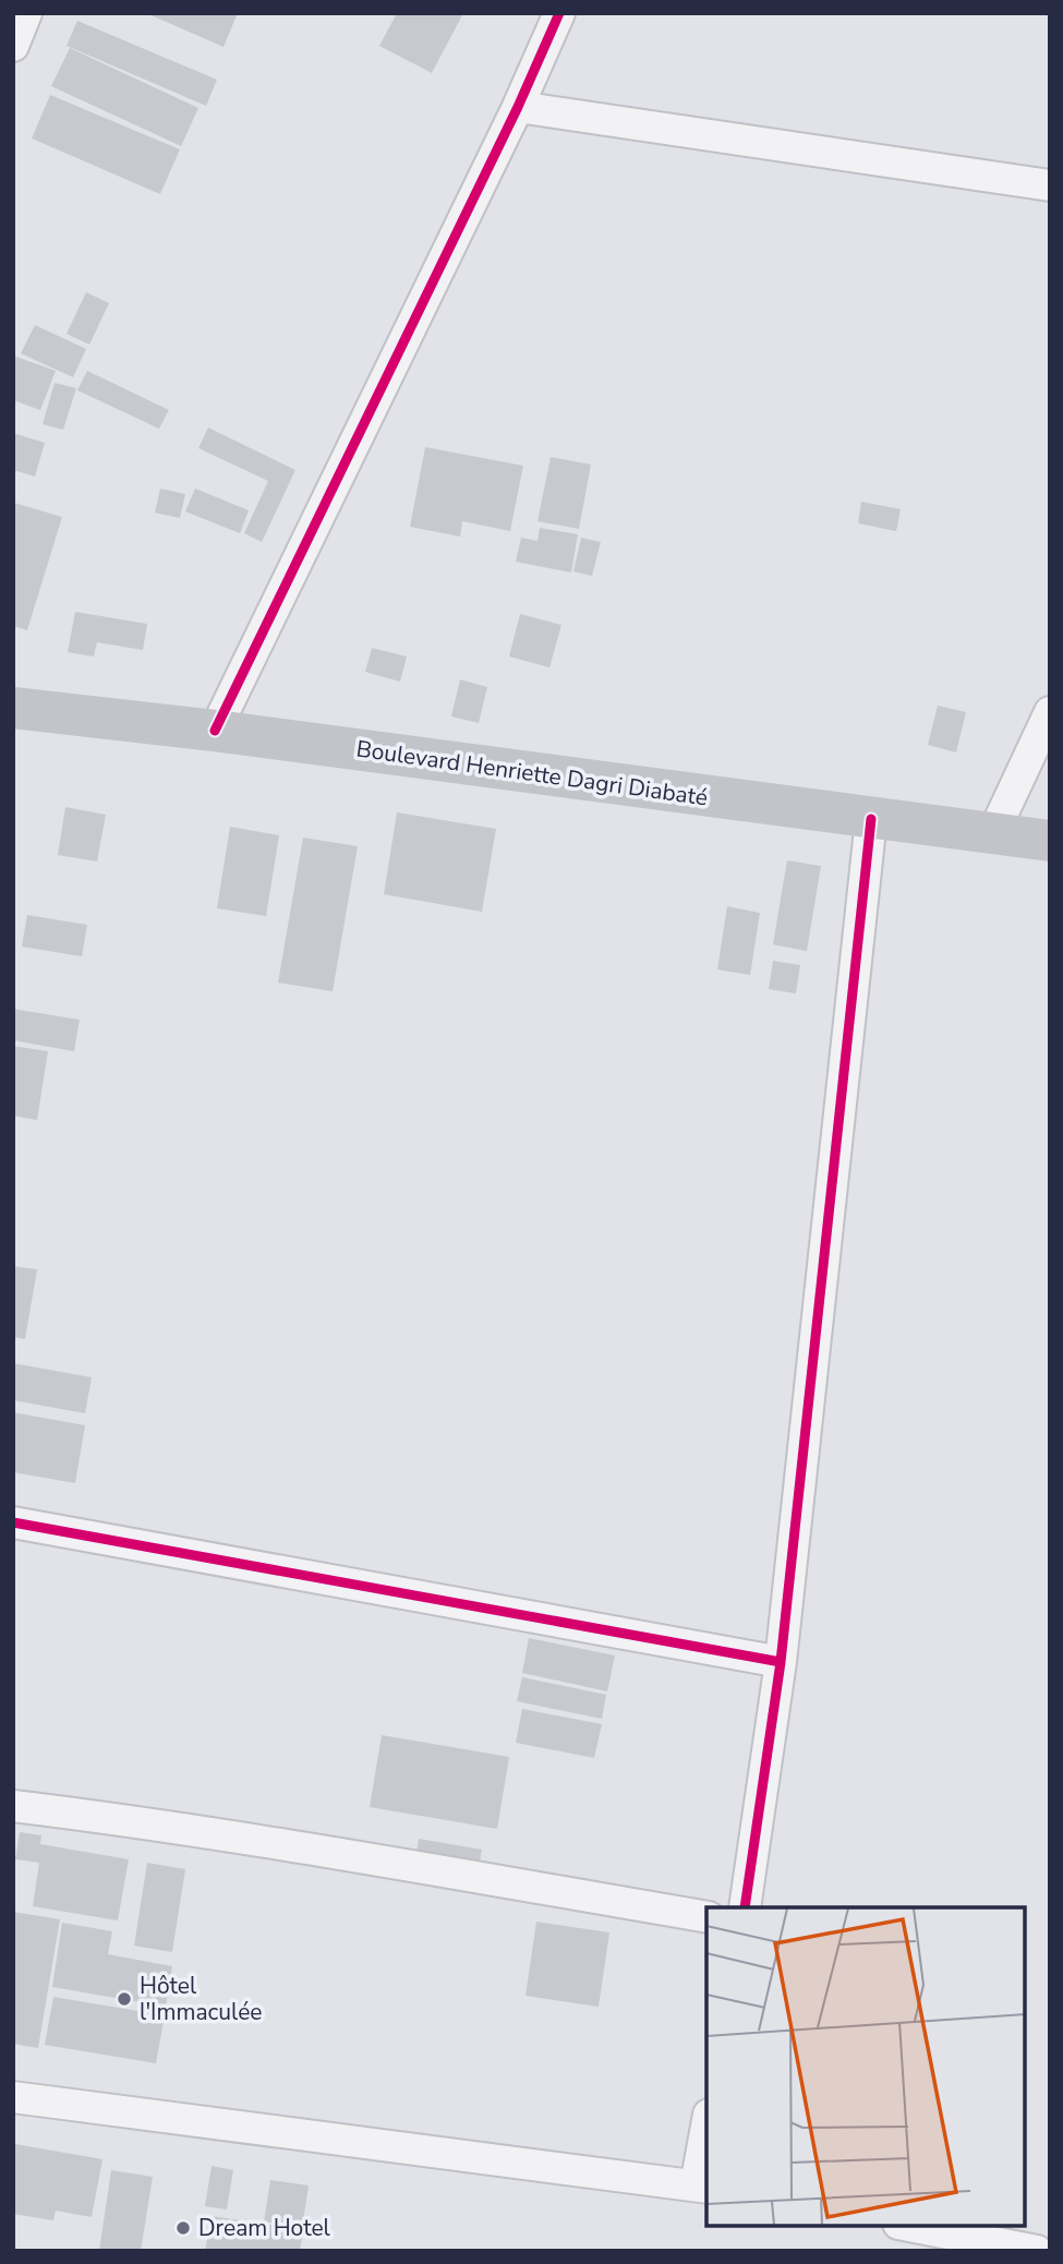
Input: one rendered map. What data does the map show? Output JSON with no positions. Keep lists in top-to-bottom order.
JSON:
{
  "streets": {
    "main road": ["Boulevard Henriette Dagri Diabaté"]
  },
  "places": ["Hôtel l'Immaculée", "Dream Hotel"]
}
